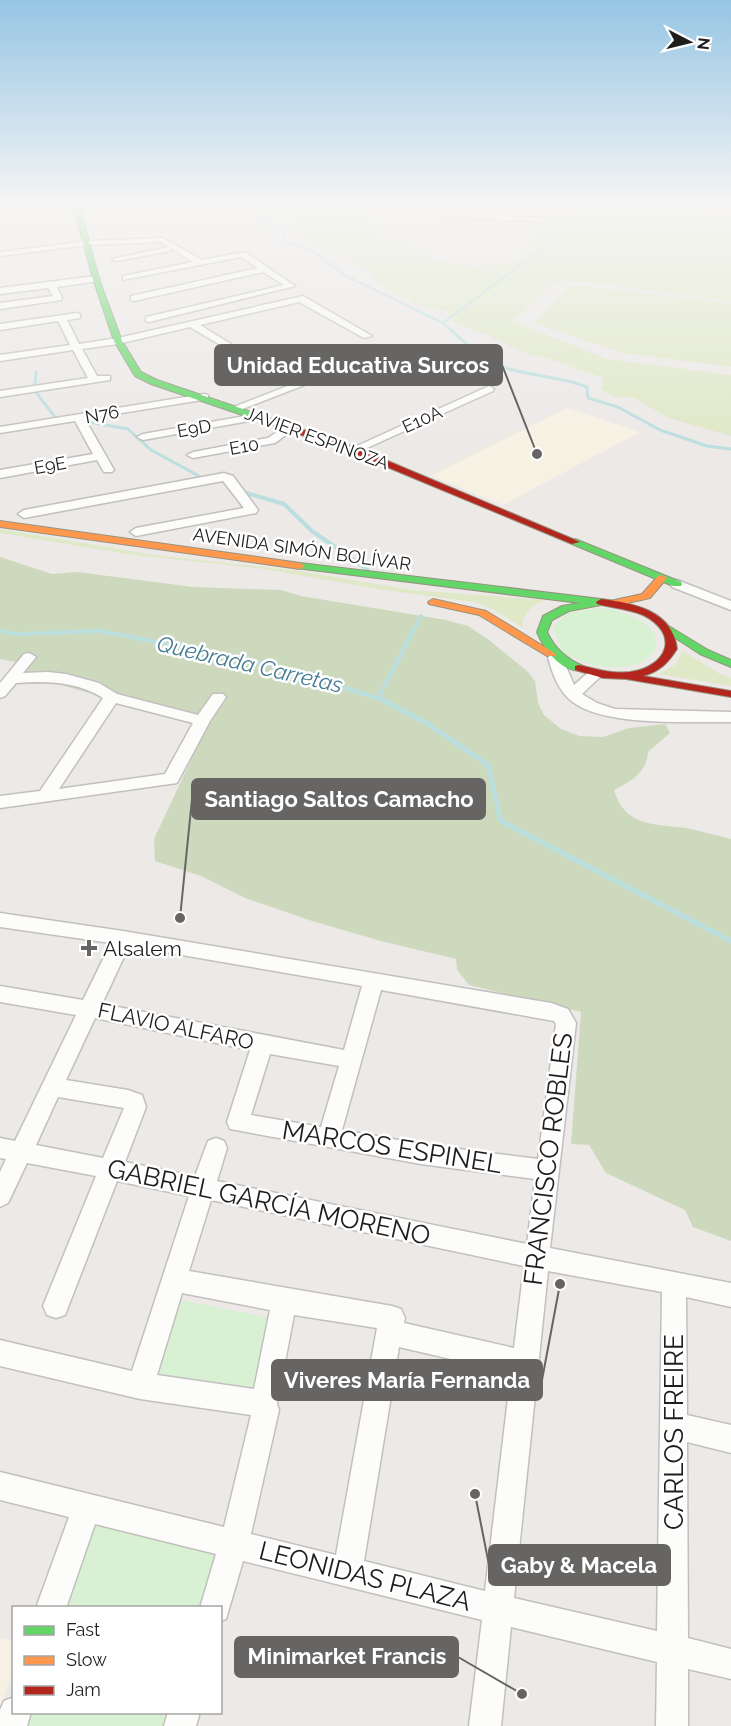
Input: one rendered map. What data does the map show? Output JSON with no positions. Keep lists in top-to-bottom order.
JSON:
{
  "streets": {
    "main road": ["JAVIER ESPINOZA", "AVENIDA SIMÓN BOLÍVAR"],
    "street": [
      "N76",
      "E10A",
      "E9D",
      "E10",
      "E9E",
      "FLAVIO ALFARO",
      "MARCOS ESPINEL",
      "FRANCISCO ROBLES",
      "GABRIEL GARCÍA MORENO",
      "CARLOS FREIRE",
      "LEONIDAS PLAZA"
    ]
  },
  "crossings": [
    ["N76", "JAVIER ESPINOZA"],
    ["E10A", "JAVIER ESPINOZA"],
    ["E9D", "E10"],
    ["JAVIER ESPINOZA", "E10"],
    ["FLAVIO ALFARO", "MARCOS ESPINEL"],
    ["MARCOS ESPINEL", "FRANCISCO ROBLES"],
    ["FRANCISCO ROBLES", "GABRIEL GARCÍA MORENO"],
    ["FRANCISCO ROBLES", "LEONIDAS PLAZA"],
    ["GABRIEL GARCÍA MORENO", "CARLOS FREIRE"],
    ["CARLOS FREIRE", "LEONIDAS PLAZA"]
  ],
  "water": ["Quebrada Carretas"],
  "places": {
    "other": [
      "Unidad Educativa Surcos",
      "Santiago Saltos Camacho",
      "Viveres María Fernanda",
      "Gaby & Macela",
      "Minimarket Francis"
    ],
    "health": ["Alsalem"]
  },
  "legend": ["Fast", "Slow", "Jam"],
  "north": "right"
}
